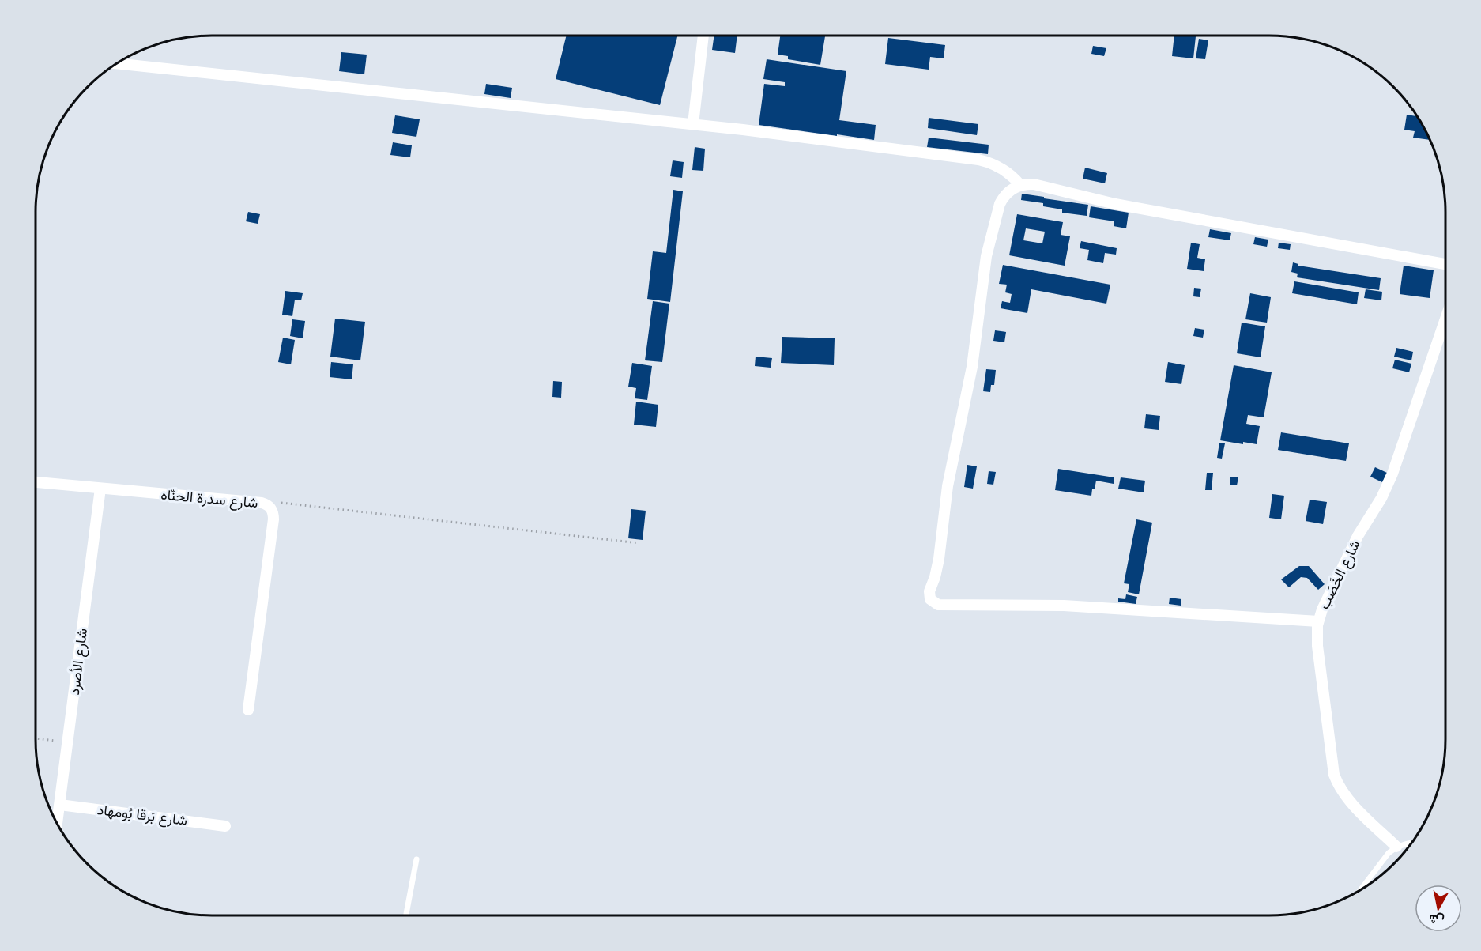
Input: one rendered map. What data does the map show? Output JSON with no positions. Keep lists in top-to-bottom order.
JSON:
{
  "streets": {
    "street": [
      "شارع سدرة الحنّاه",
      "شارع الخَصَب",
      "شارع الأصرد",
      "شارع بَرقا بُومهاد"
    ]
  },
  "crossings": [
    ["شارع سدرة الحنّاه", "شارع الأصرد"],
    ["شارع الأصرد", "شارع بَرقا بُومهاد"]
  ],
  "north": "bottom"
}
